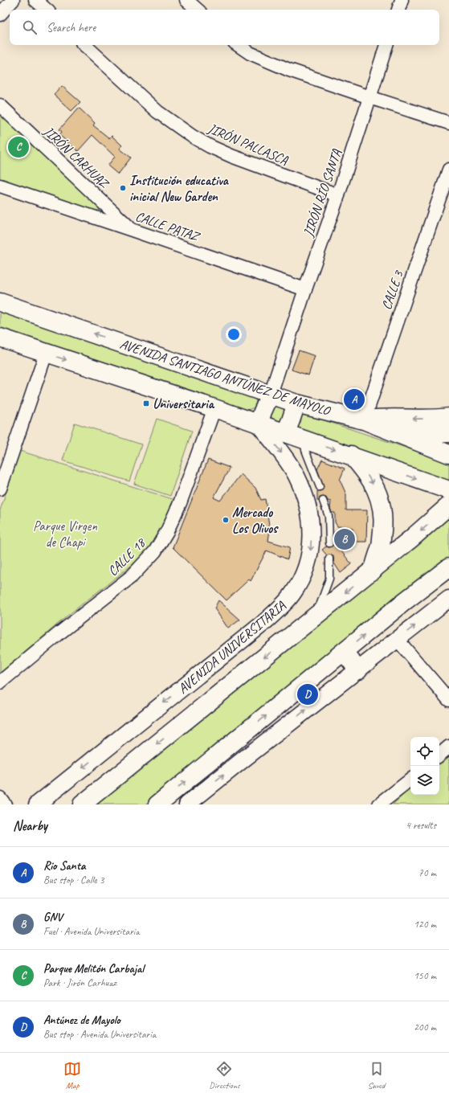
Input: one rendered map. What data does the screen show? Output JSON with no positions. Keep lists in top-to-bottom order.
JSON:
{
  "streets": {
    "main road": ["AVENIDA SANTIAGO ANTÚNEZ DE MAYOLO", "AVENIDA UNIVERSITARIA"],
    "street": [
      "JIRÓN PALLASCA",
      "JIRÓN CARHUAZ",
      "JIRÓN RÍO SANTA",
      "CALLE PATAZ",
      "CALLE 3",
      "CALLE 18"
    ]
  },
  "crossings": [
    ["JIRÓN PALLASCA", "JIRÓN RÍO SANTA"],
    ["JIRÓN CARHUAZ", "CALLE PATAZ"],
    ["JIRÓN RÍO SANTA", "CALLE PATAZ"],
    ["JIRÓN RÍO SANTA", "AVENIDA SANTIAGO ANTÚNEZ DE MAYOLO"],
    ["CALLE 3", "AVENIDA SANTIAGO ANTÚNEZ DE MAYOLO"]
  ],
  "parks": ["Parque Virgen de Chapi"],
  "places": {
    "other": ["Institución educativa inicial New Garden", "Mercado Los Olivos"],
    "transit": ["Universitaria"]
  },
  "page": {
    "search": "Search here",
    "pins": [
      "C",
      "A",
      "B",
      "D"
    ],
    "heading": ["Nearby", "4 results"],
    "list": [
      {
        "mark": "A",
        "name": "Rio Santa",
        "note": "Bus stop · Calle 3",
        "value": "70 m"
      },
      {
        "mark": "B",
        "name": "GNV",
        "note": "Fuel · Avenida Universitaria",
        "value": "120 m"
      },
      {
        "mark": "C",
        "name": "Parque Melitón Carbajal",
        "note": "Park · Jirón Carhuaz",
        "value": "150 m"
      },
      {
        "mark": "D",
        "name": "Antúnez de Mayolo",
        "note": "Bus stop · Avenida Universitaria",
        "value": "200 m"
      }
    ],
    "nav": ["Map", "Directions", "Saved"]
  }
}
